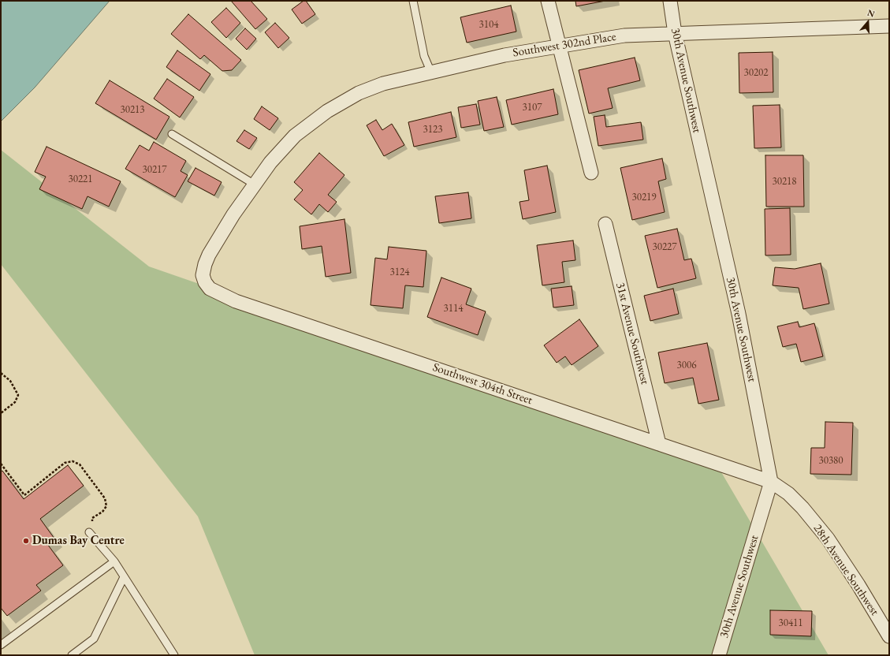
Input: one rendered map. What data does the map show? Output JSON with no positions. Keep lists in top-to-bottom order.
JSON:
{
  "streets": {
    "street": [
      "Southwest 302nd Place",
      "30th Avenue Southwest",
      "31st Avenue Southwest",
      "Southwest 304th Street",
      "28th Avenue Southwest"
    ]
  },
  "crossings": [
    ["Southwest 302nd Place", "30th Avenue Southwest"],
    ["Southwest 302nd Place", "Southwest 304th Street"],
    ["30th Avenue Southwest", "Southwest 304th Street"],
    ["30th Avenue Southwest", "28th Avenue Southwest"],
    ["31st Avenue Southwest", "Southwest 304th Street"],
    ["Southwest 304th Street", "28th Avenue Southwest"]
  ],
  "places": ["Dumas Bay Centre"],
  "house_numbers": [
    "3104",
    "30202",
    "3107",
    "30213",
    "3123",
    "30217",
    "30221",
    "30218",
    "30219",
    "30227",
    "3124",
    "3114",
    "3006",
    "30380",
    "30411"
  ],
  "north": "top"
}
